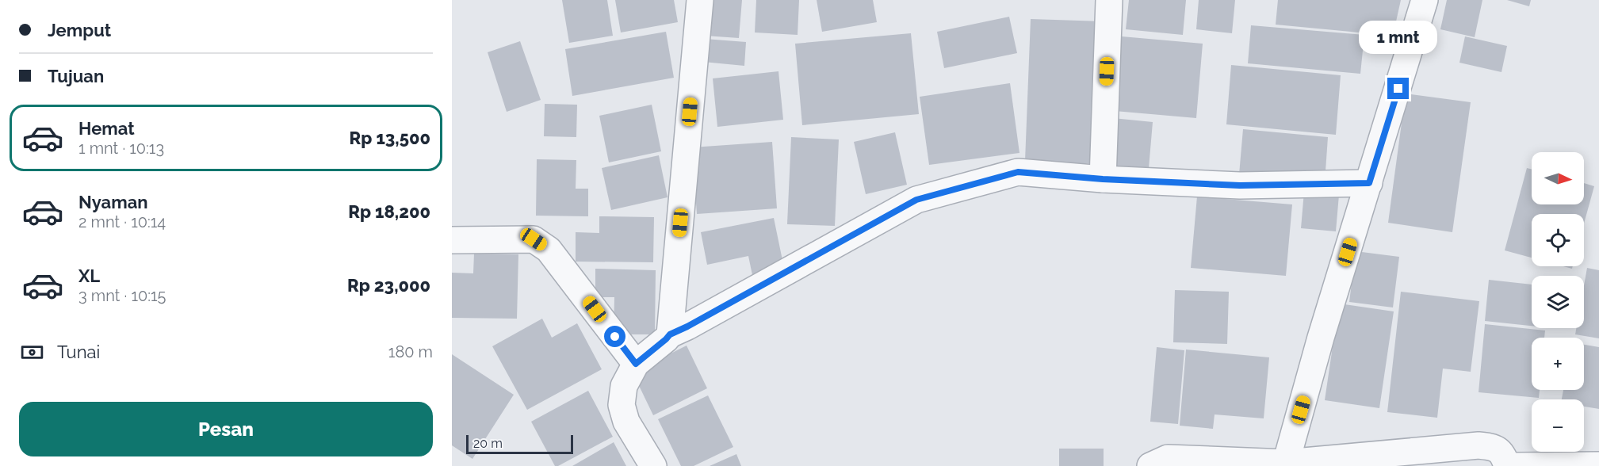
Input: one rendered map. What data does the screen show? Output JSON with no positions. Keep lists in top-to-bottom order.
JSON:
{
  "scale_bar": "20 m",
  "north": "right",
  "page": {
    "banner": ["Jemput", "Tujuan"],
    "bubble": "1 mnt",
    "list": [
      {
        "name": "Hemat",
        "note": "1 mnt · 10:13",
        "value": "Rp 13,500"
      },
      {
        "name": "Nyaman",
        "note": "2 mnt · 10:14",
        "value": "Rp 18,200"
      },
      {
        "name": "XL",
        "note": "3 mnt · 10:15",
        "value": "Rp 23,000"
      }
    ],
    "map_buttons": ["+", "−"],
    "pay": ["Tunai", "180 m"],
    "buttons": "Pesan",
    "scale": "20 m"
  }
}
